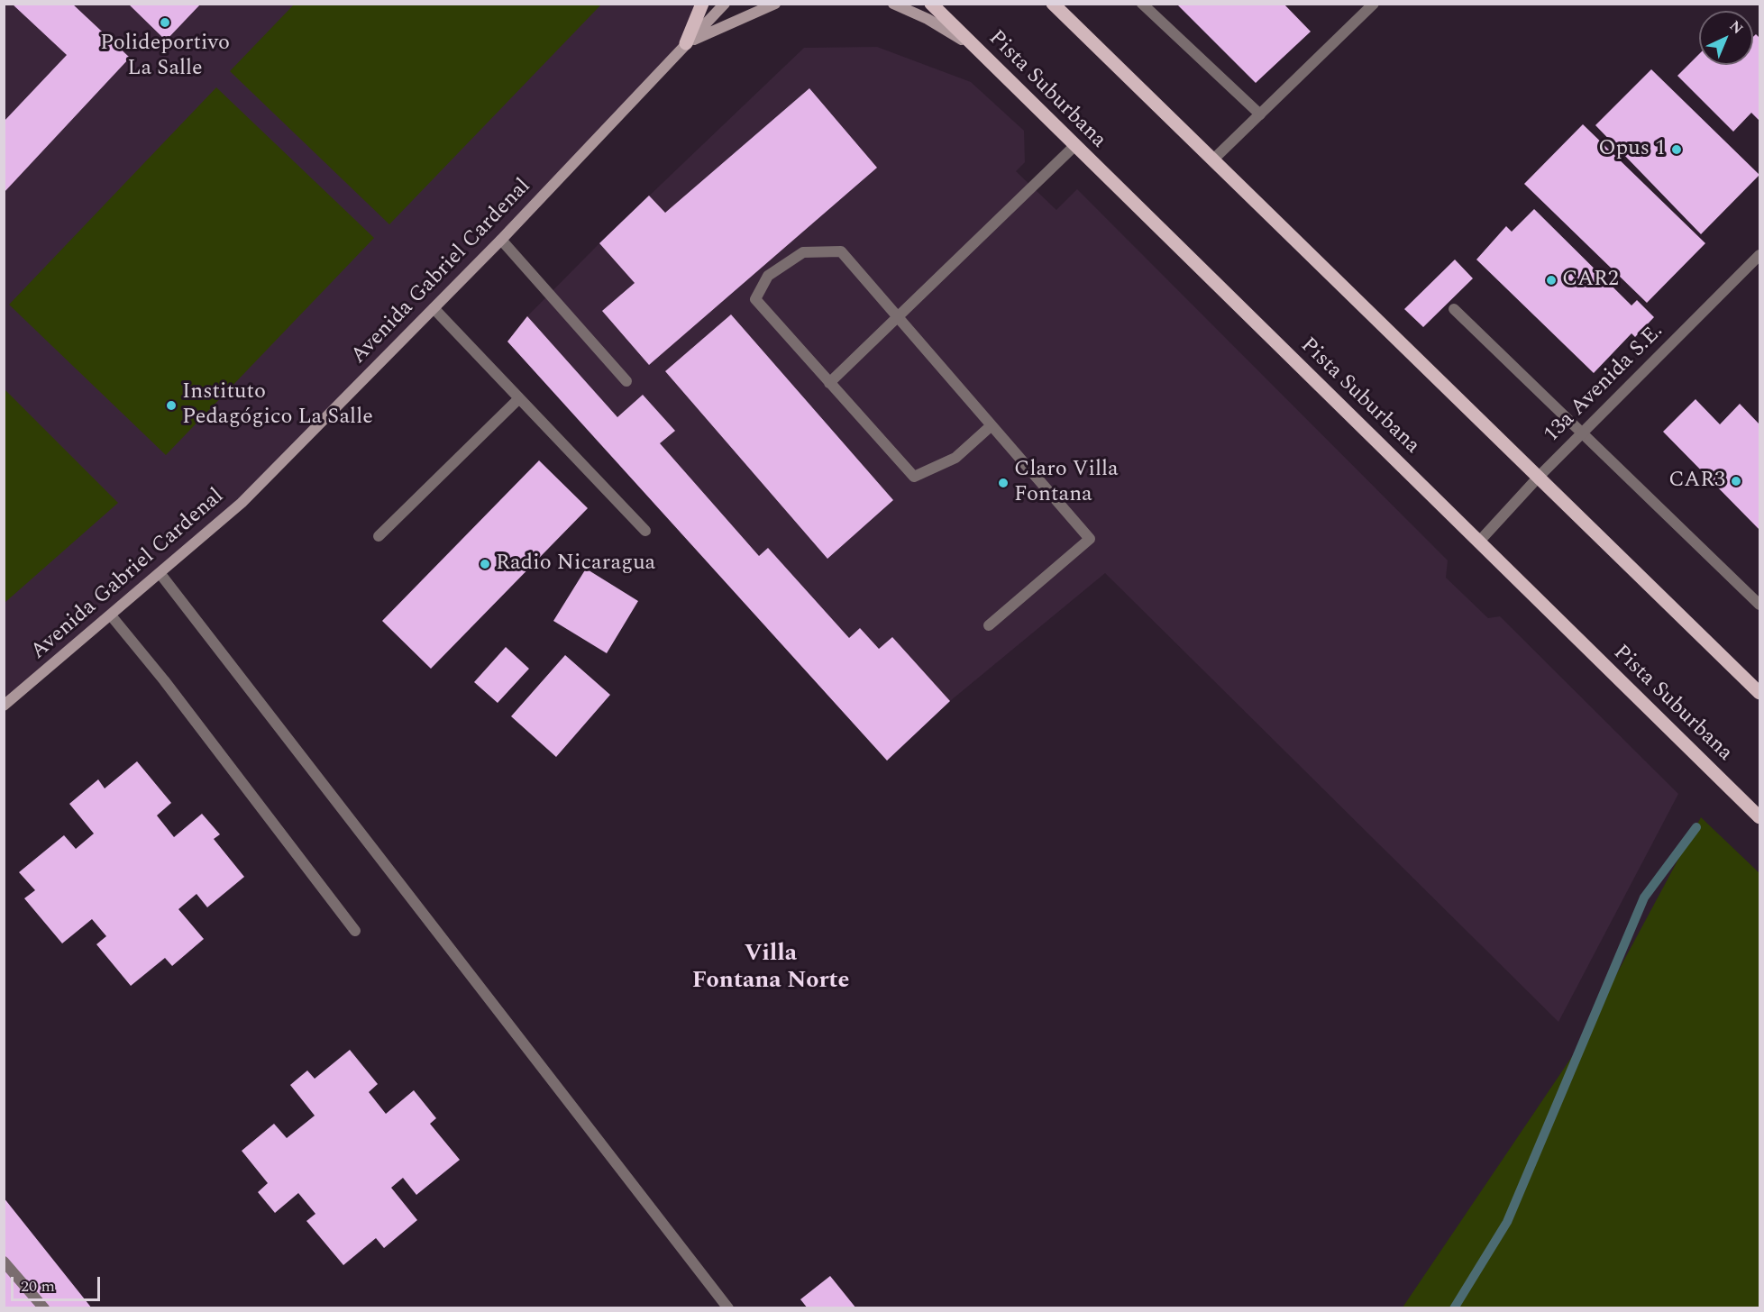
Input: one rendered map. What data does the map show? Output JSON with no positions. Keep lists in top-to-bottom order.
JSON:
{
  "streets": {
    "main road": ["Pista Suburbana"],
    "street": ["Avenida Gabriel Cardenal", "13a Avenida S.E."]
  },
  "crossings": [
    ["Pista Suburbana", "13a Avenida S.E."]
  ],
  "districts": ["Villa Fontana Norte"],
  "places": [
    "Polideportivo La Salle",
    "Opus 1",
    "CAR2",
    "Instituto Pedagógico La Salle",
    "CAR3",
    "Claro Villa Fontana",
    "Radio Nicaragua"
  ],
  "scale_bar": "20 m",
  "north": "top right"
}
